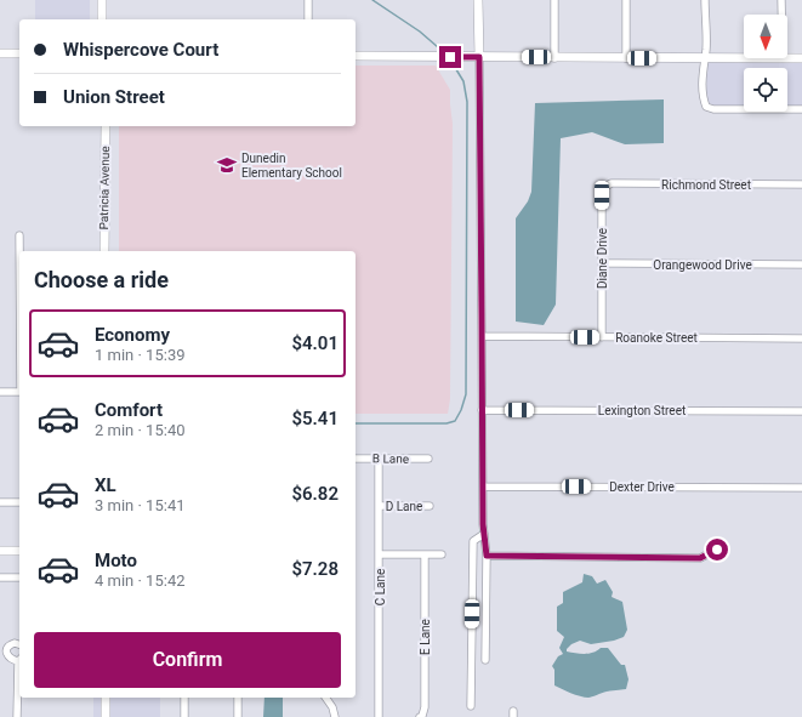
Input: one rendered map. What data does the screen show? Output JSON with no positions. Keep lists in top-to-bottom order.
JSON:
{
  "streets": {
    "street": [
      "Richmond Street",
      "Patricia Avenue",
      "Diane Drive",
      "Orangewood Drive",
      "Roanoke Street",
      "Lexington Street",
      "B Lane",
      "Dexter Drive",
      "D Lane",
      "C Lane",
      "E Lane"
    ]
  },
  "crossings": [
    ["Richmond Street", "Diane Drive"],
    ["Diane Drive", "Orangewood Drive"],
    ["Diane Drive", "Roanoke Street"],
    ["B Lane", "C Lane"],
    ["D Lane", "C Lane"]
  ],
  "places": {
    "school or university": ["Dunedin Elementary School"]
  },
  "north": "bottom",
  "page": {
    "banner": ["Whispercove Court", "Union Street"],
    "heading": "Choose a ride",
    "list": [
      {
        "name": "Economy",
        "note": "1 min · 15:39",
        "value": "$4.01"
      },
      {
        "name": "Comfort",
        "note": "2 min · 15:40",
        "value": "$5.41"
      },
      {
        "name": "XL",
        "note": "3 min · 15:41",
        "value": "$6.82"
      },
      {
        "name": "Moto",
        "note": "4 min · 15:42",
        "value": "$7.28"
      }
    ],
    "buttons": "Confirm"
  }
}
